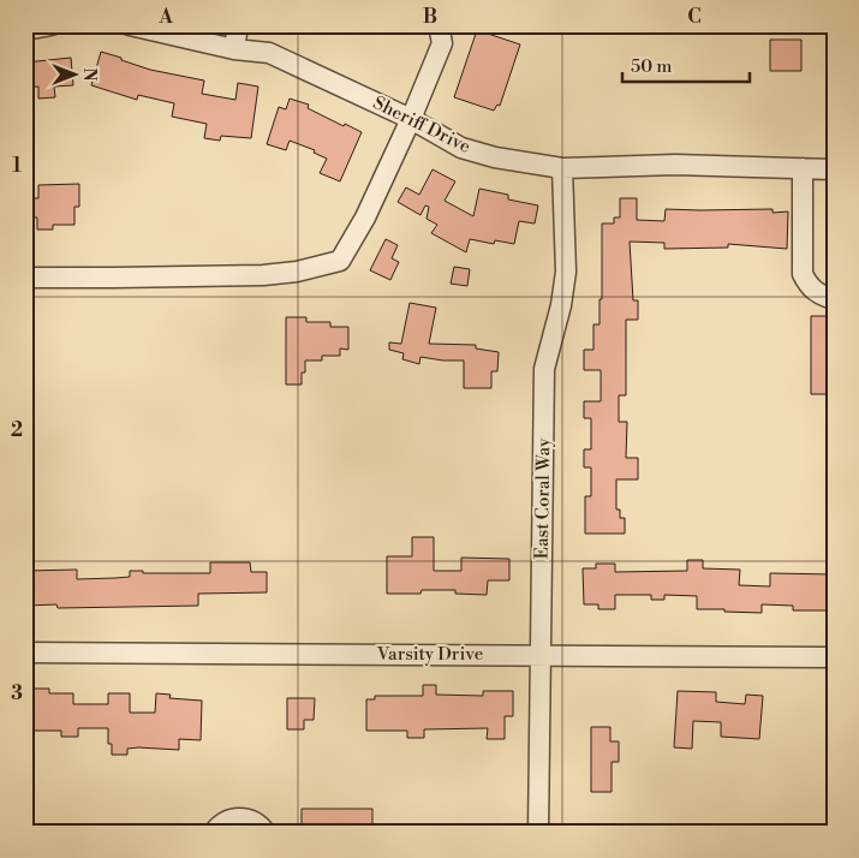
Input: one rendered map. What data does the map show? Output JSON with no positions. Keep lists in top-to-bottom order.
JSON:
{
  "streets": {
    "street": ["Sheriff Drive", "East Coral Way", "Varsity Drive"]
  },
  "crossings": [
    ["Sheriff Drive", "East Coral Way"],
    ["East Coral Way", "Varsity Drive"]
  ],
  "scale_bar": "50 m",
  "north": "right",
  "grid": {
    "columns": ["A", "B", "C"],
    "rows": ["1", "2", "3"]
  }
}
